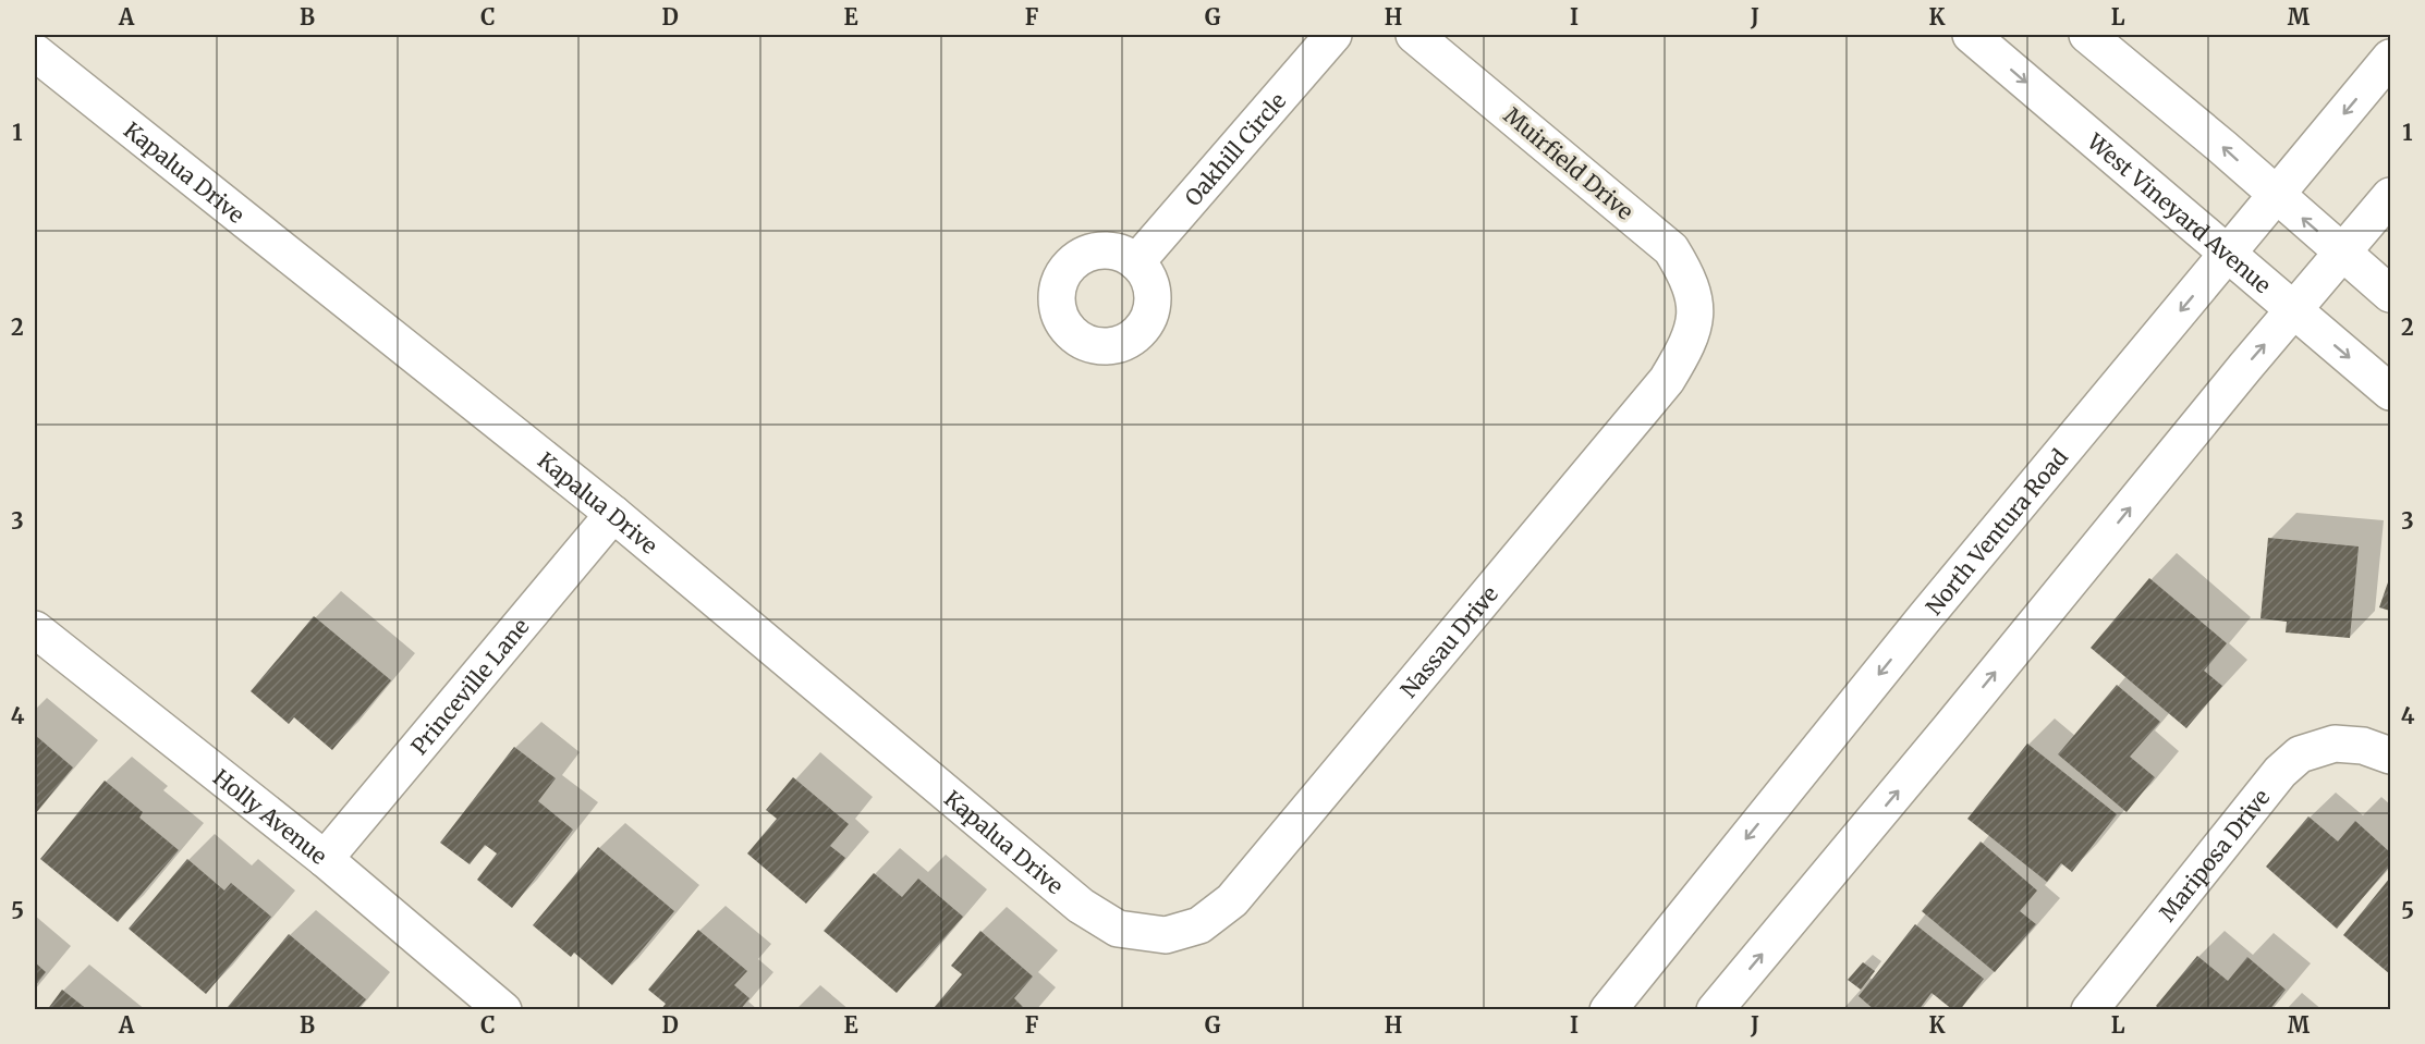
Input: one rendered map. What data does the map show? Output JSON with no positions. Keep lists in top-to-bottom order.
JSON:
{
  "streets": {
    "street": [
      "Oakhill Circle",
      "Muirfield Drive",
      "Kapalua Drive",
      "West Vineyard Avenue",
      "North Ventura Road",
      "Nassau Drive",
      "Princeville Lane",
      "Holly Avenue",
      "Mariposa Drive"
    ]
  },
  "crossings": [
    ["Muirfield Drive", "Nassau Drive"],
    ["Kapalua Drive", "Nassau Drive"],
    ["Kapalua Drive", "Princeville Lane"],
    ["West Vineyard Avenue", "North Ventura Road"],
    ["Princeville Lane", "Holly Avenue"]
  ],
  "grid": {
    "columns": [
      "A",
      "B",
      "C",
      "D",
      "E",
      "F",
      "G",
      "H",
      "I",
      "J",
      "K",
      "L",
      "M"
    ],
    "rows": [
      "1",
      "2",
      "3",
      "4",
      "5"
    ]
  }
}
